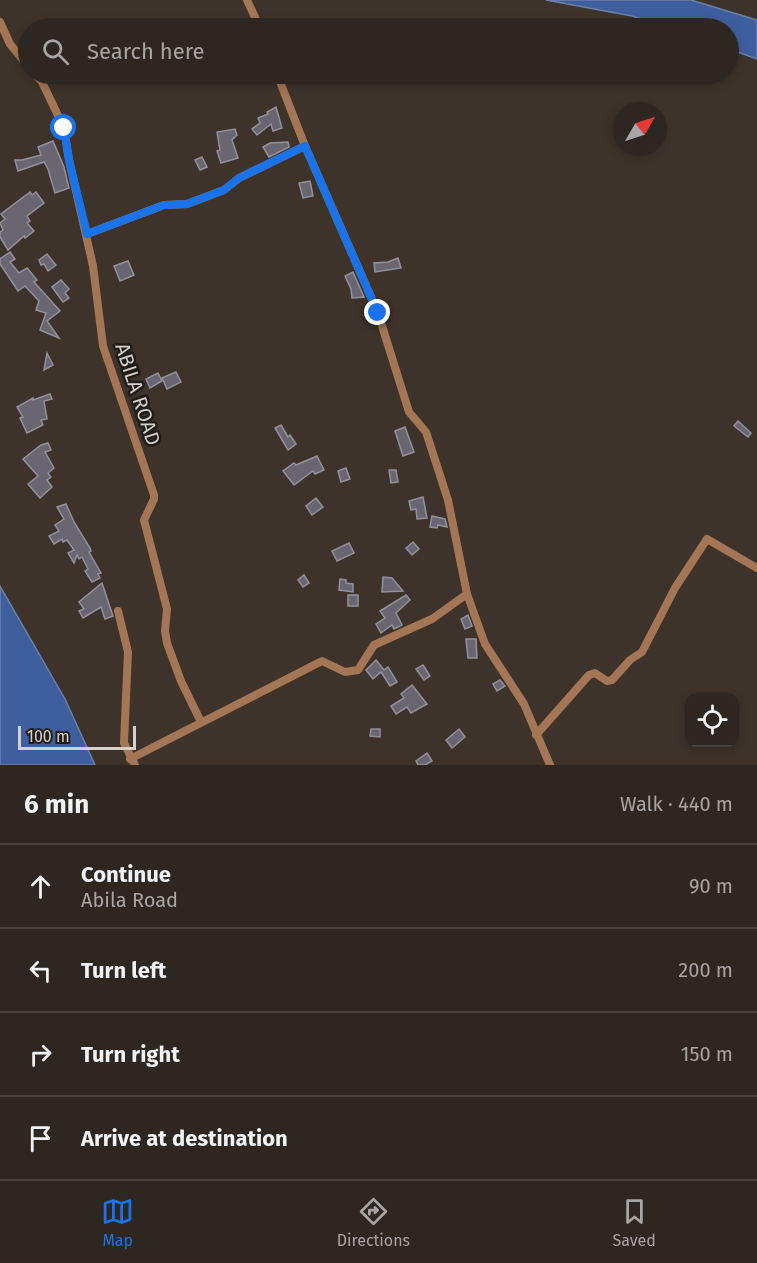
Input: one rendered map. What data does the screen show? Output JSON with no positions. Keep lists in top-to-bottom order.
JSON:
{
  "streets": {
    "street": ["ABILA ROAD"]
  },
  "scale_bar": "100 m",
  "north": "top right",
  "page": {
    "search": "Search here",
    "scale": "100 m",
    "heading": ["6 min", "Walk · 440 m"],
    "list": [
      ["Continue", "Abila Road", "90 m"],
      ["Turn left", "200 m"],
      ["Turn right", "150 m"],
      "Arrive at destination"
    ],
    "nav": ["Map", "Directions", "Saved"]
  }
}
